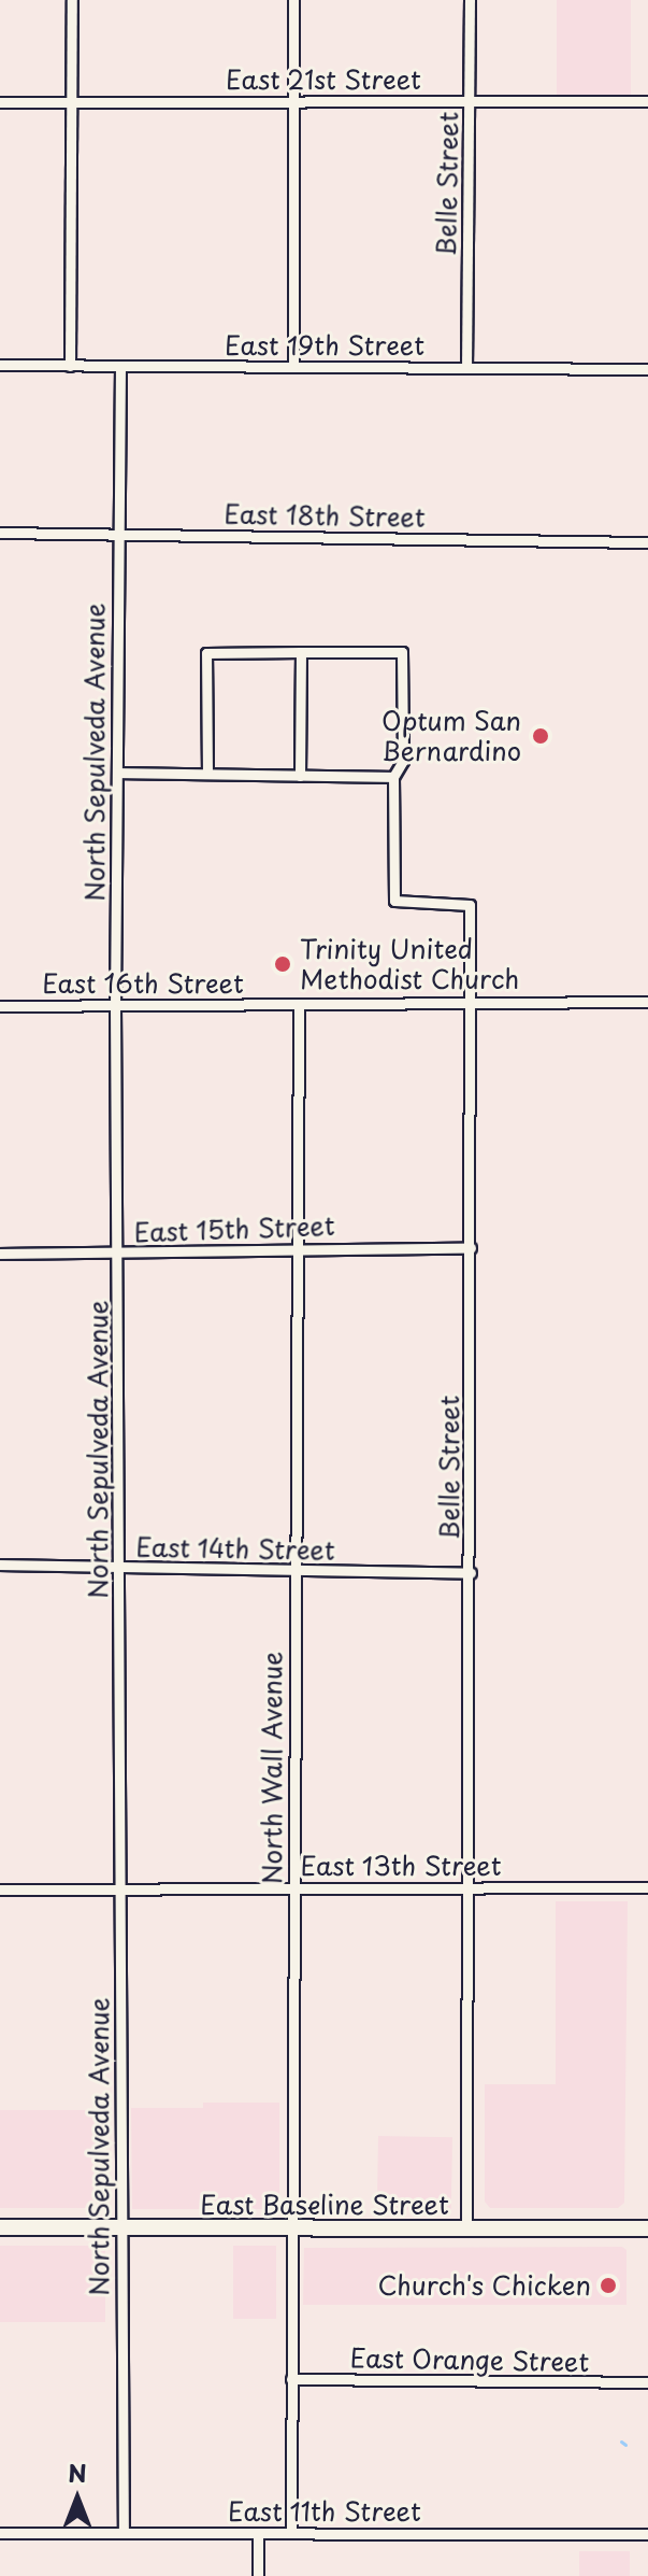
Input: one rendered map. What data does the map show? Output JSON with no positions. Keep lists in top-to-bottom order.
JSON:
{
  "streets": {
    "main road": ["East Baseline Street"],
    "street": [
      "East 21st Street",
      "Belle Street",
      "East 19th Street",
      "East 18th Street",
      "North Sepulveda Avenue",
      "East 16th Street",
      "East 15th Street",
      "East 14th Street",
      "North Wall Avenue",
      "East 13th Street",
      "East Orange Street",
      "East 11th Street"
    ]
  },
  "crossings": [
    ["East 21st Street", "Belle Street"],
    ["Belle Street", "East 19th Street"],
    ["Belle Street", "East 16th Street"],
    ["Belle Street", "East 15th Street"],
    ["Belle Street", "East 14th Street"],
    ["Belle Street", "East 13th Street"],
    ["Belle Street", "East Baseline Street"],
    ["East 19th Street", "North Sepulveda Avenue"],
    ["East 18th Street", "North Sepulveda Avenue"],
    ["North Sepulveda Avenue", "East 16th Street"],
    ["North Sepulveda Avenue", "East 15th Street"],
    ["North Sepulveda Avenue", "East 14th Street"],
    ["North Sepulveda Avenue", "East 13th Street"],
    ["North Sepulveda Avenue", "East Baseline Street"],
    ["North Sepulveda Avenue", "East 11th Street"],
    ["East 16th Street", "North Wall Avenue"],
    ["East 15th Street", "North Wall Avenue"],
    ["East 14th Street", "North Wall Avenue"],
    ["North Wall Avenue", "East 13th Street"],
    ["North Wall Avenue", "East Baseline Street"],
    ["North Wall Avenue", "East Orange Street"],
    ["North Wall Avenue", "East 11th Street"]
  ],
  "places": ["Optum San Bernardino", "Trinity United Methodist Church", "Church's Chicken"],
  "north": "top"
}
